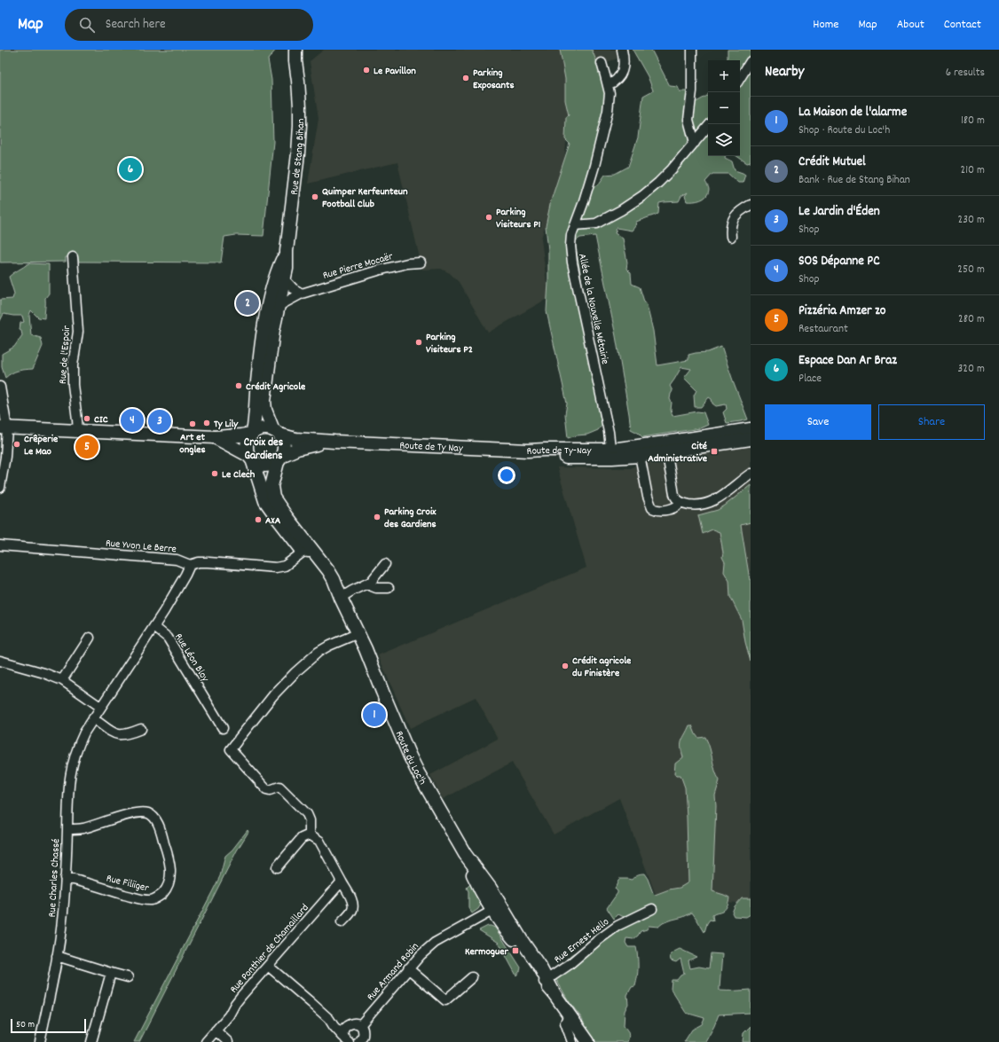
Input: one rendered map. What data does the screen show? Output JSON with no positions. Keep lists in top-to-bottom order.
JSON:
{
  "streets": {
    "main road": [
      "Rue de Stang Bihan",
      "Route de Ty Nay",
      "Route de Ty-Nay",
      "Route du Loc'h"
    ],
    "street": [
      "Rue Pierre Mocaër",
      "Allée de la Nouvelle Métairie",
      "Rue de l'Espoir",
      "Rue Yvon Le Berre",
      "Rue Léon Bloy",
      "Rue Charles Chassé",
      "Rue Filiiger",
      "Rue Ernest Hello",
      "Rue Ponthier de Chamaillard",
      "Rue Armand Robin"
    ]
  },
  "crossings": [
    ["Rue de Stang Bihan", "Rue Pierre Mocaër"],
    ["Rue de Stang Bihan", "Route de Ty Nay"],
    ["Rue de Stang Bihan", "Route du Loc'h"],
    ["Allée de la Nouvelle Métairie", "Route de Ty-Nay"],
    ["Route de Ty Nay", "Route de Ty-Nay"],
    ["Route de Ty Nay", "Route du Loc'h"],
    ["Rue Yvon Le Berre", "Route du Loc'h"],
    ["Rue Léon Bloy", "Rue Charles Chassé"],
    ["Route du Loc'h", "Rue Ernest Hello"],
    ["Route du Loc'h", "Rue Armand Robin"],
    ["Rue Charles Chassé", "Rue Filiiger"]
  ],
  "districts": ["Croix des Gardiens"],
  "places": {
    "other": [
      "Le Pavillon",
      "Parking Exposants",
      "Quimper Kerfeunteun Football Club",
      "Parking Visiteurs P1",
      "Parking Visiteurs P2",
      "Crédit Agricole",
      "CIC",
      "Ty Lily",
      "Art et ongles",
      "Crêperie Le Mao",
      "Le Clech",
      "Parking Croix des Gardiens",
      "AXA",
      "Crédit agricole du Finistère"
    ],
    "transit": ["Cité Administrative", "Kermoguer"]
  },
  "scale_bar": "50 m",
  "page": {
    "header": "Map",
    "search": "Search here",
    "nav": [
      "Home",
      "Map",
      "About",
      "Contact"
    ],
    "heading": ["Nearby", "6 results"],
    "map_buttons": ["+", "−"],
    "list": [
      {
        "mark": "1",
        "name": "La Maison de l'alarme",
        "note": "Shop · Route du Loc'h",
        "value": "180 m"
      },
      {
        "mark": "2",
        "name": "Crédit Mutuel",
        "note": "Bank · Rue de Stang Bihan",
        "value": "210 m"
      },
      {
        "mark": "3",
        "name": "Le Jardin d'Éden",
        "note": "Shop",
        "value": "230 m"
      },
      {
        "mark": "4",
        "name": "SOS Dépanne PC",
        "note": "Shop",
        "value": "250 m"
      },
      {
        "mark": "5",
        "name": "Pizzéria Amzer zo",
        "note": "Restaurant",
        "value": "280 m"
      },
      {
        "mark": "6",
        "name": "Espace Dan Ar Braz",
        "note": "Place",
        "value": "320 m"
      }
    ],
    "pins": [
      "6",
      "2",
      "4",
      "3",
      "5",
      "1"
    ],
    "buttons": ["Save", "Share"],
    "scale": "50 m"
  }
}
